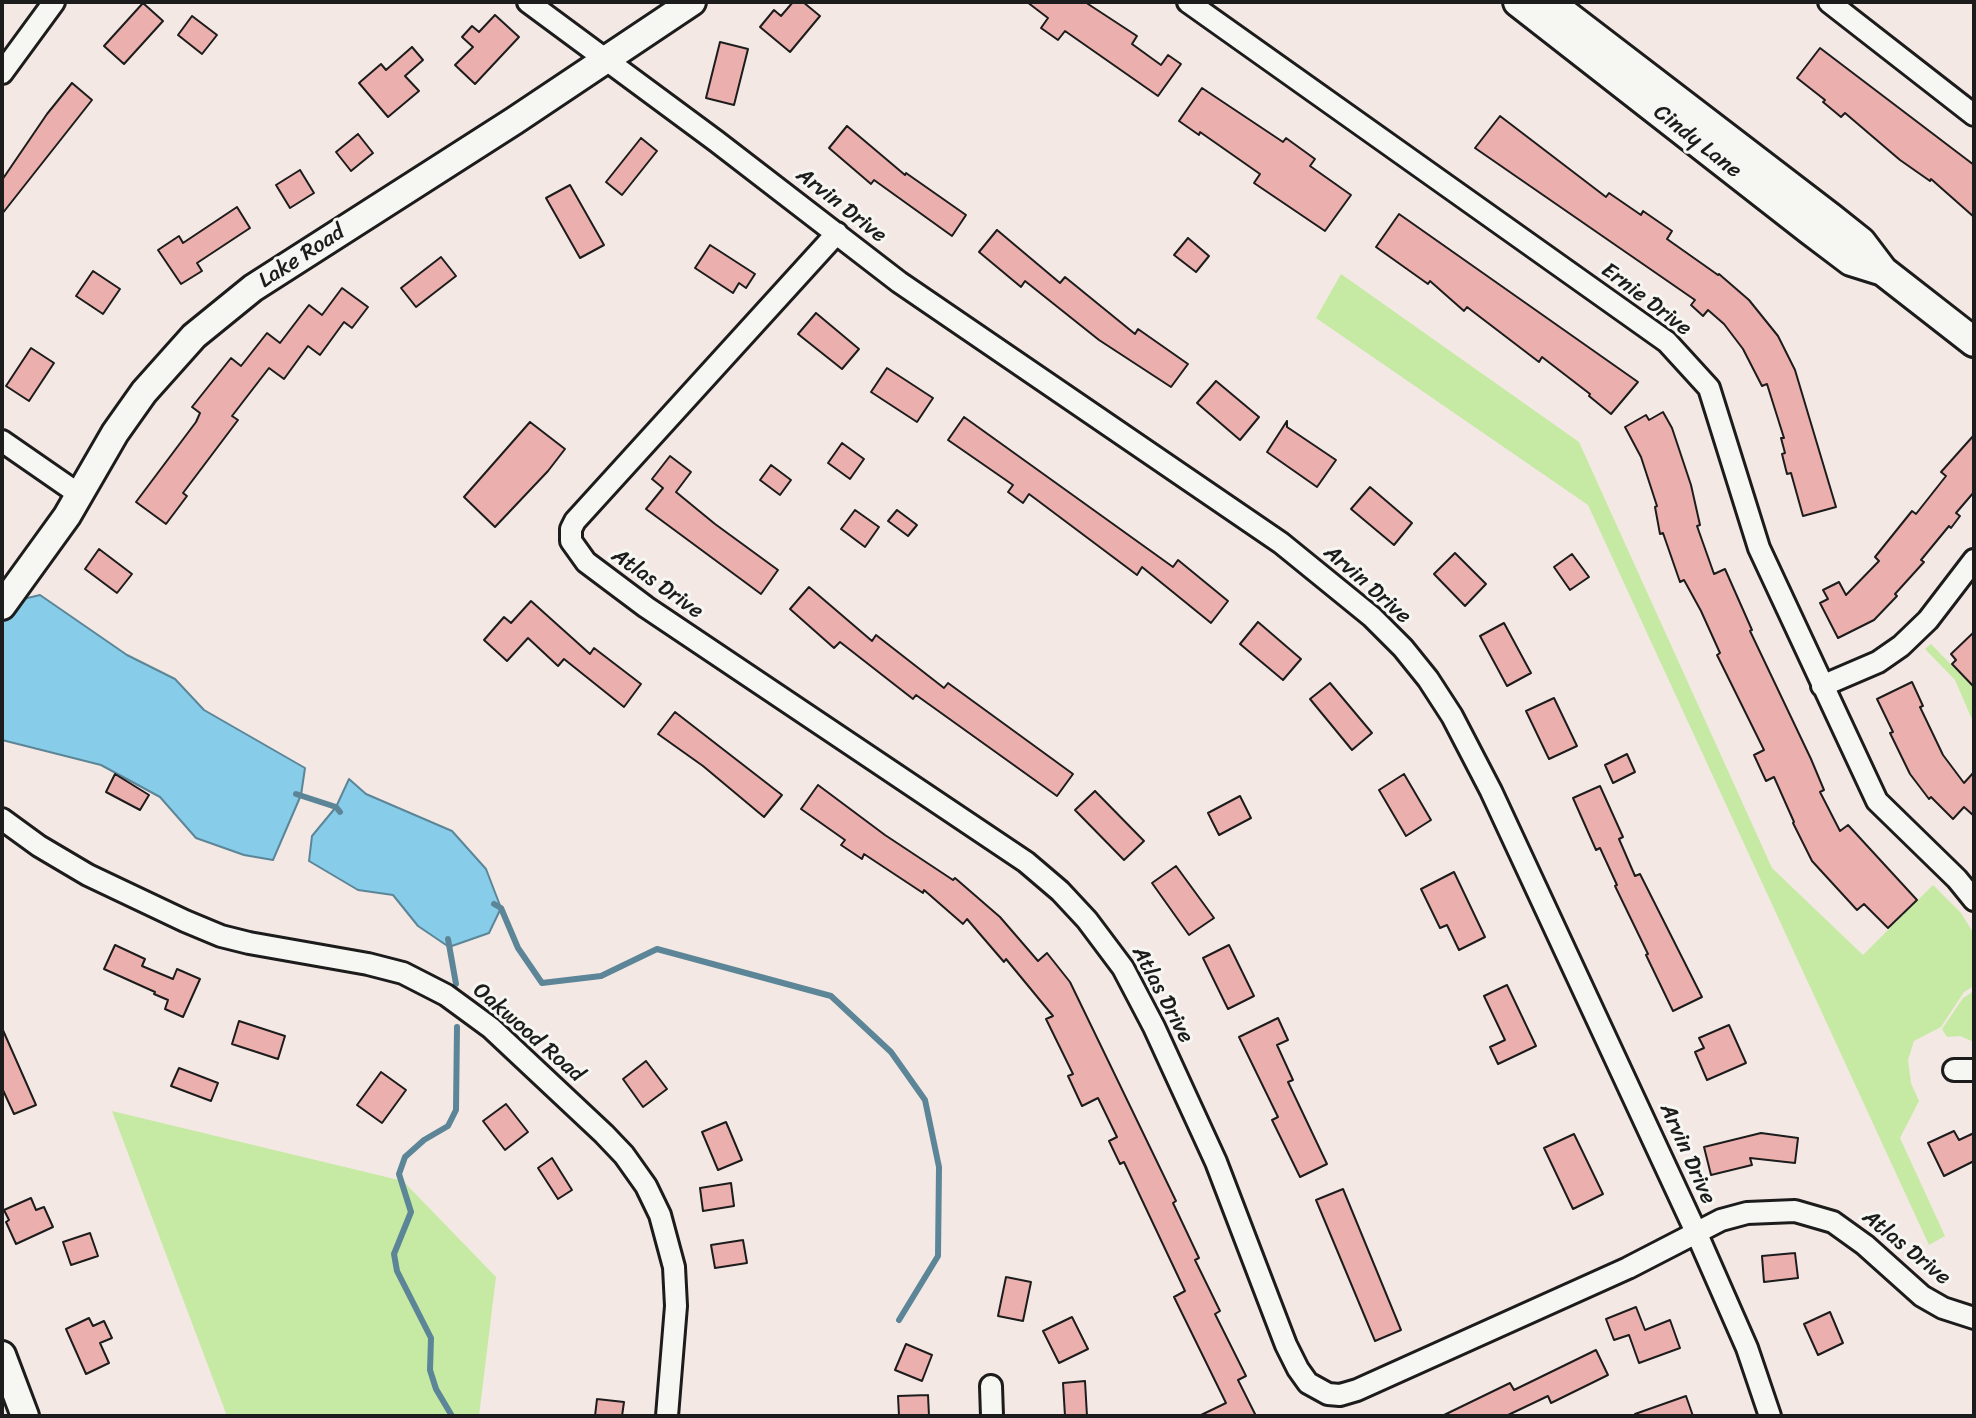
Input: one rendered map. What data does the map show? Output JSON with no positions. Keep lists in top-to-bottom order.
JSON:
{
  "streets": {
    "main road": ["Cindy Lane"],
    "street": [
      "Arvin Drive",
      "Lake Road",
      "Ernie Drive",
      "Atlas Drive",
      "Oakwood Road"
    ]
  },
  "crossings": [
    ["Arvin Drive", "Lake Road"],
    ["Arvin Drive", "Atlas Drive"]
  ]
}
